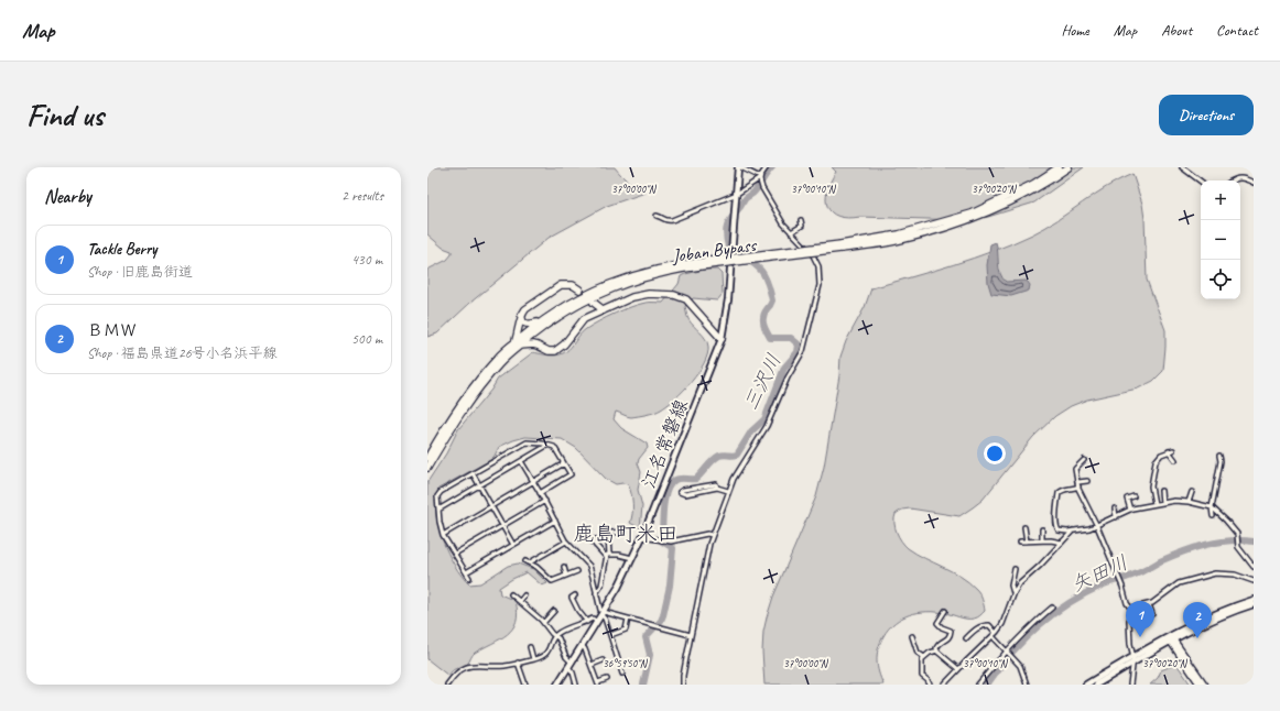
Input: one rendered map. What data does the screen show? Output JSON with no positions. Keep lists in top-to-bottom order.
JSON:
{
  "streets": {
    "highway": ["Joban Bypass"],
    "main road": ["江名常磐線"]
  },
  "districts": ["鹿島町米田"],
  "water": ["三沢川", "矢田川"],
  "page": {
    "header": "Map",
    "nav": [
      "Home",
      "Map",
      "About",
      "Contact"
    ],
    "buttons": "Directions",
    "title": "Find us",
    "heading": ["Nearby", "2 results"],
    "map_buttons": ["+", "−"],
    "list": [
      {
        "mark": "1",
        "name": "Tackle Berry",
        "note": "Shop · 旧鹿島街道",
        "value": "430 m"
      },
      {
        "mark": "2",
        "name": "ＢＭＷ",
        "note": "Shop · 福島県道26号小名浜平線",
        "value": "500 m"
      }
    ],
    "pins": ["1", "2"]
  },
  "coordinates": [
    "37°00'00\"N",
    "37°00'10\"N",
    "37°00'20\"N",
    "36°59'50\"N"
  ]
}
